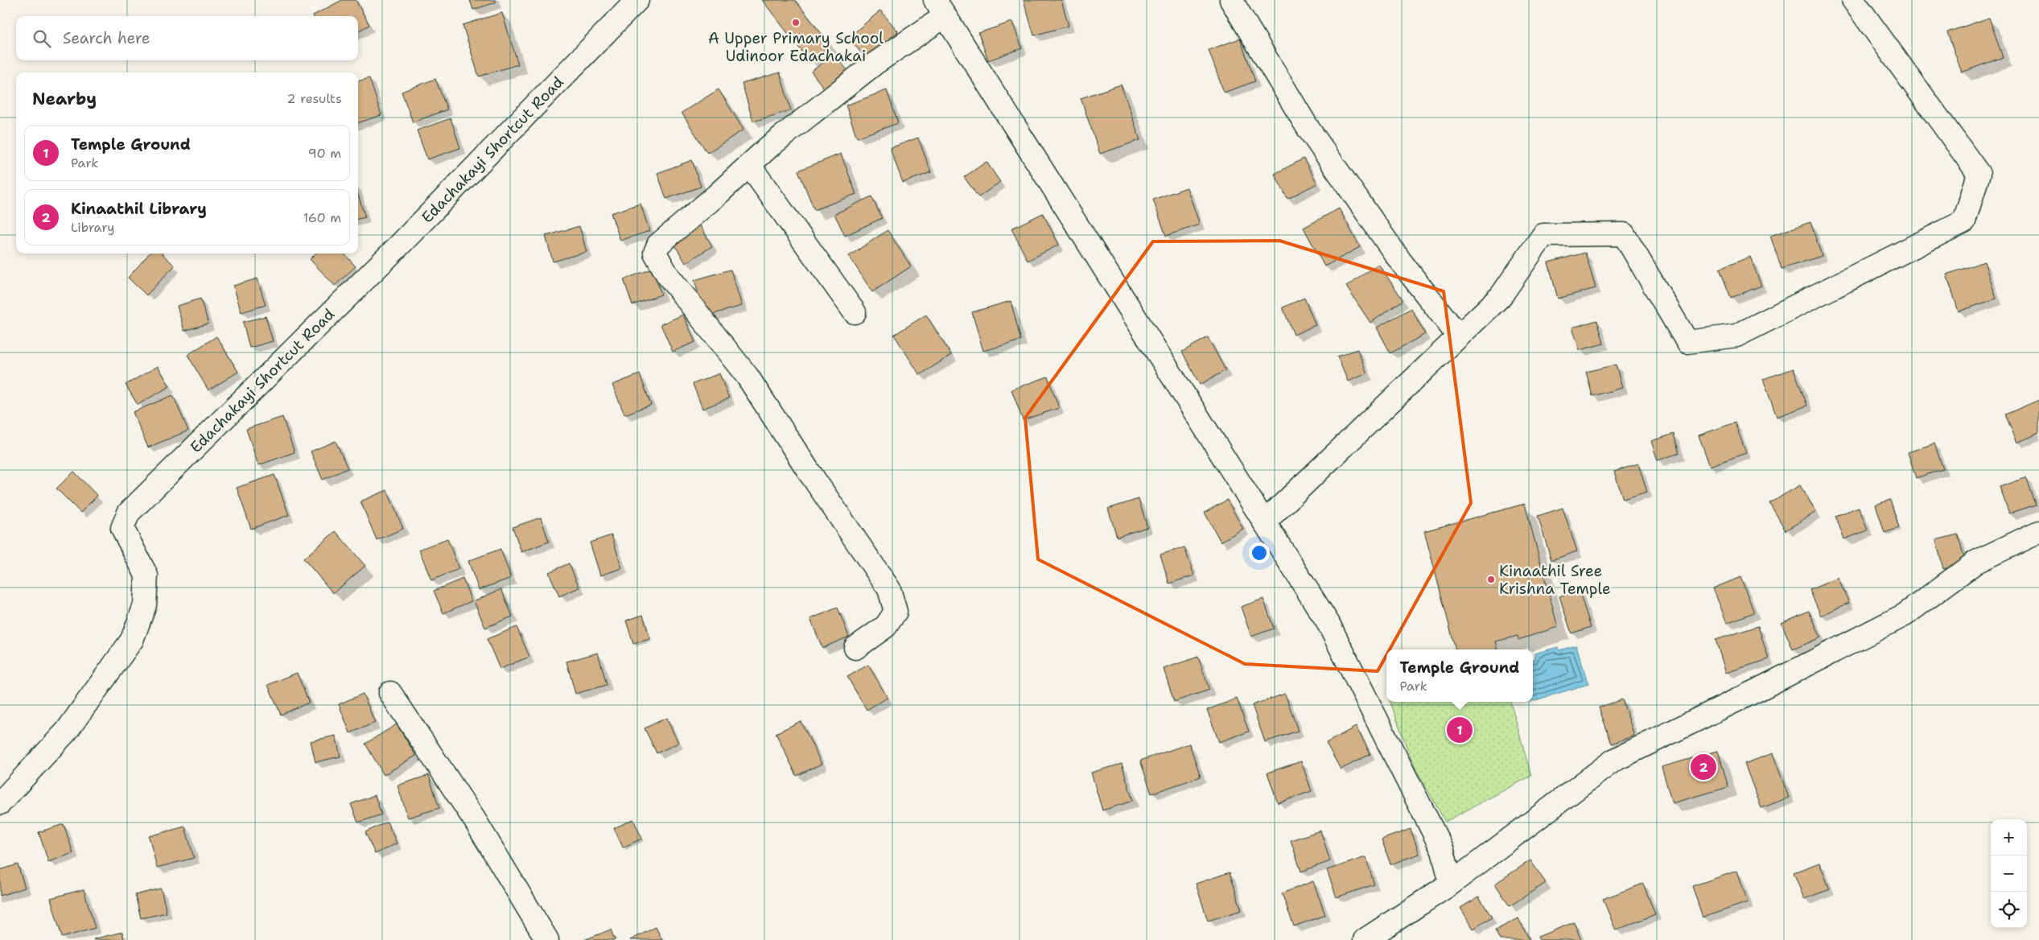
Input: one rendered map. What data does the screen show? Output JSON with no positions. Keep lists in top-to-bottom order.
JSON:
{
  "streets": {
    "street": ["Edachakayi Shortcut Road"]
  },
  "places": ["A Upper Primary School Udinoor Edachakai", "Kinaathil Sree Krishna Temple"],
  "page": {
    "search": "Search here",
    "heading": ["Nearby", "2 results"],
    "list": [
      {
        "mark": "1",
        "name": "Temple Ground",
        "note": "Park",
        "value": "90 m"
      },
      {
        "mark": "2",
        "name": "Kinaathil Library",
        "note": "Library",
        "value": "160 m"
      }
    ],
    "popup": ["Temple Ground", "Park"],
    "pins": ["1", "2"],
    "map_buttons": ["+", "−"]
  }
}
